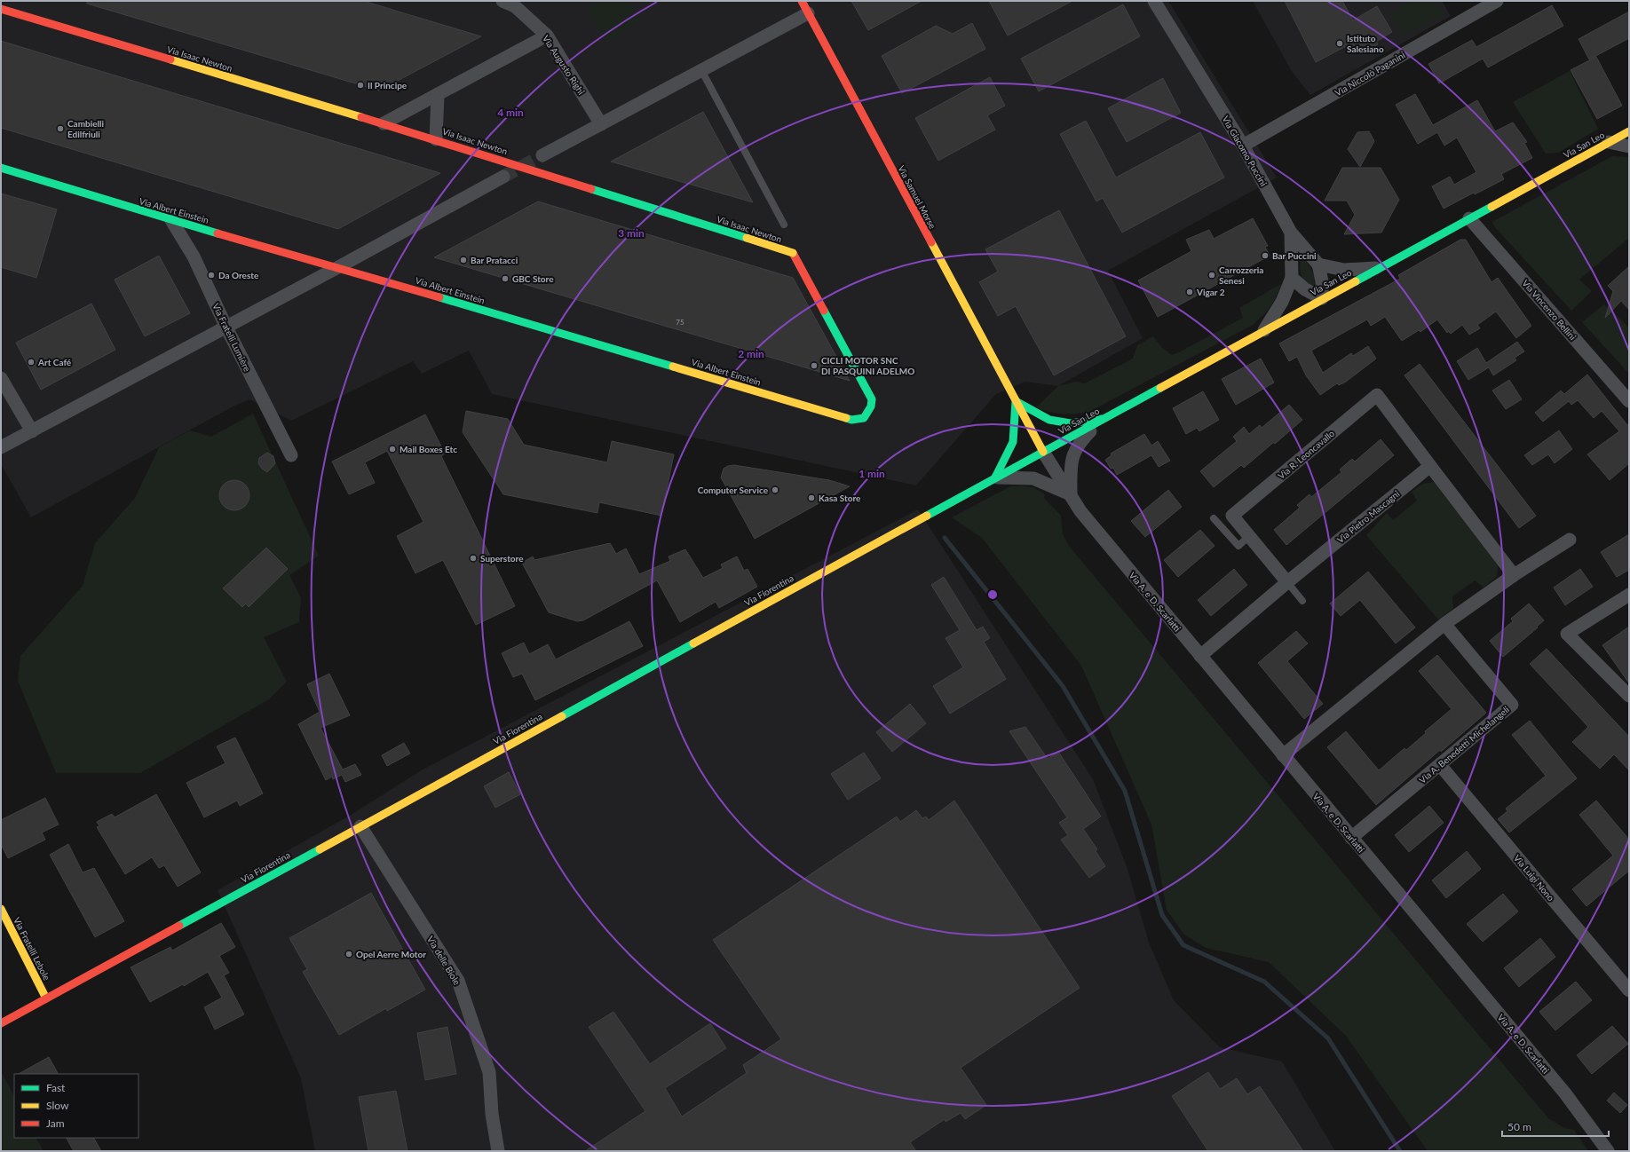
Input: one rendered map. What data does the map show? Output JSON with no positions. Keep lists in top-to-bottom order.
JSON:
{
  "streets": {
    "street": [
      "Via Isaac Newton",
      "Via Augusto Righi",
      "Via Niccolò Paganini",
      "Via San Leo",
      "Via Giacomo Puccini",
      "Via Samuel Morse",
      "Via Albert Einstein",
      "Via Vincenzo Bellini",
      "Via Fratelli Lumière",
      "Via R. Leoncavallo",
      "Via Pietro Mascagni",
      "Via Fiorentina",
      "Via A. e D. Scarlatti",
      "Via A. Benedetti Michelangeli",
      "Via Luigi Nono",
      "Via Fratelli Lebole",
      "Via delle Biole"
    ]
  },
  "crossings": [
    ["Via Isaac Newton", "Via Albert Einstein"],
    ["Via Niccolò Paganini", "Via Giacomo Puccini"],
    ["Via San Leo", "Via Samuel Morse"],
    ["Via San Leo", "Via Vincenzo Bellini"],
    ["Via San Leo", "Via Fiorentina"],
    ["Via San Leo", "Via A. e D. Scarlatti"],
    ["Via Samuel Morse", "Via Fiorentina"],
    ["Via Samuel Morse", "Via A. e D. Scarlatti"],
    ["Via Albert Einstein", "Via Fratelli Lumière"],
    ["Via R. Leoncavallo", "Via Pietro Mascagni"],
    ["Via Pietro Mascagni", "Via A. e D. Scarlatti"],
    ["Via Fiorentina", "Via A. e D. Scarlatti"],
    ["Via Fiorentina", "Via Fratelli Lebole"],
    ["Via Fiorentina", "Via delle Biole"],
    ["Via A. e D. Scarlatti", "Via A. Benedetti Michelangeli"],
    ["Via A. Benedetti Michelangeli", "Via Luigi Nono"]
  ],
  "places": [
    "Istituto Salesiano",
    "Il Principe",
    "Cambielli Edilfriuli",
    "Bar Puccini",
    "Bar Pratacci",
    "Da Oreste",
    "Carrozzeria Senesi",
    "GBC Store",
    "Vigar 2",
    "Art Café",
    "CICLI MOTOR SNC DI PASQUINI ADELMO",
    "Mail Boxes Etc",
    "Computer Service",
    "Kasa Store",
    "Superstore",
    "Opel Aerre Motor"
  ],
  "house_numbers": ["75"],
  "legend": ["Fast", "Slow", "Jam"],
  "scale_bar": "50 m",
  "rings": [
    "4 min",
    "3 min",
    "2 min",
    "1 min"
  ]
}
